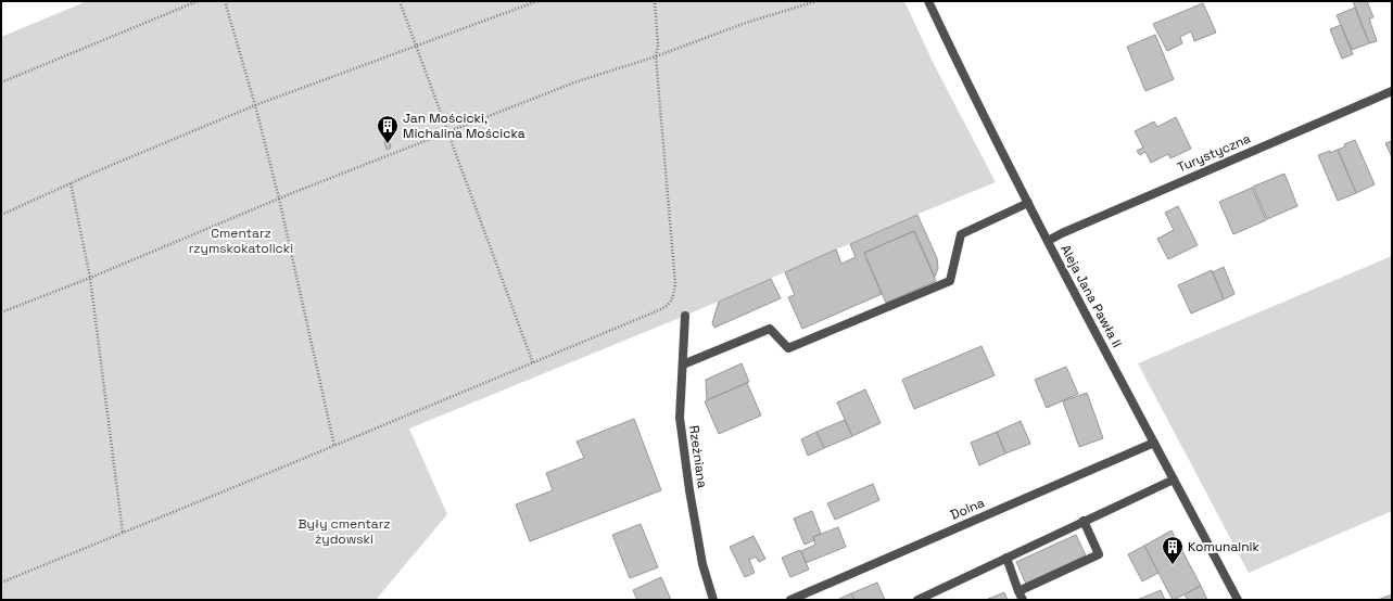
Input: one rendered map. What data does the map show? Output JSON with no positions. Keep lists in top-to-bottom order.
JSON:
{
  "streets": {
    "street": [
      "Turystyczna",
      "Aleja Jana Pawła II",
      "Rzeźniana",
      "Dolna"
    ]
  },
  "crossings": [
    ["Turystyczna", "Aleja Jana Pawła II"],
    ["Aleja Jana Pawła II", "Dolna"]
  ],
  "parks": ["Cmentarz rzymskokatolicki", "Były cmentarz żydowski"],
  "places": {
    "building": ["Jan Mościcki, Michalina Mościcka", "Komunalnik"]
  }
}
